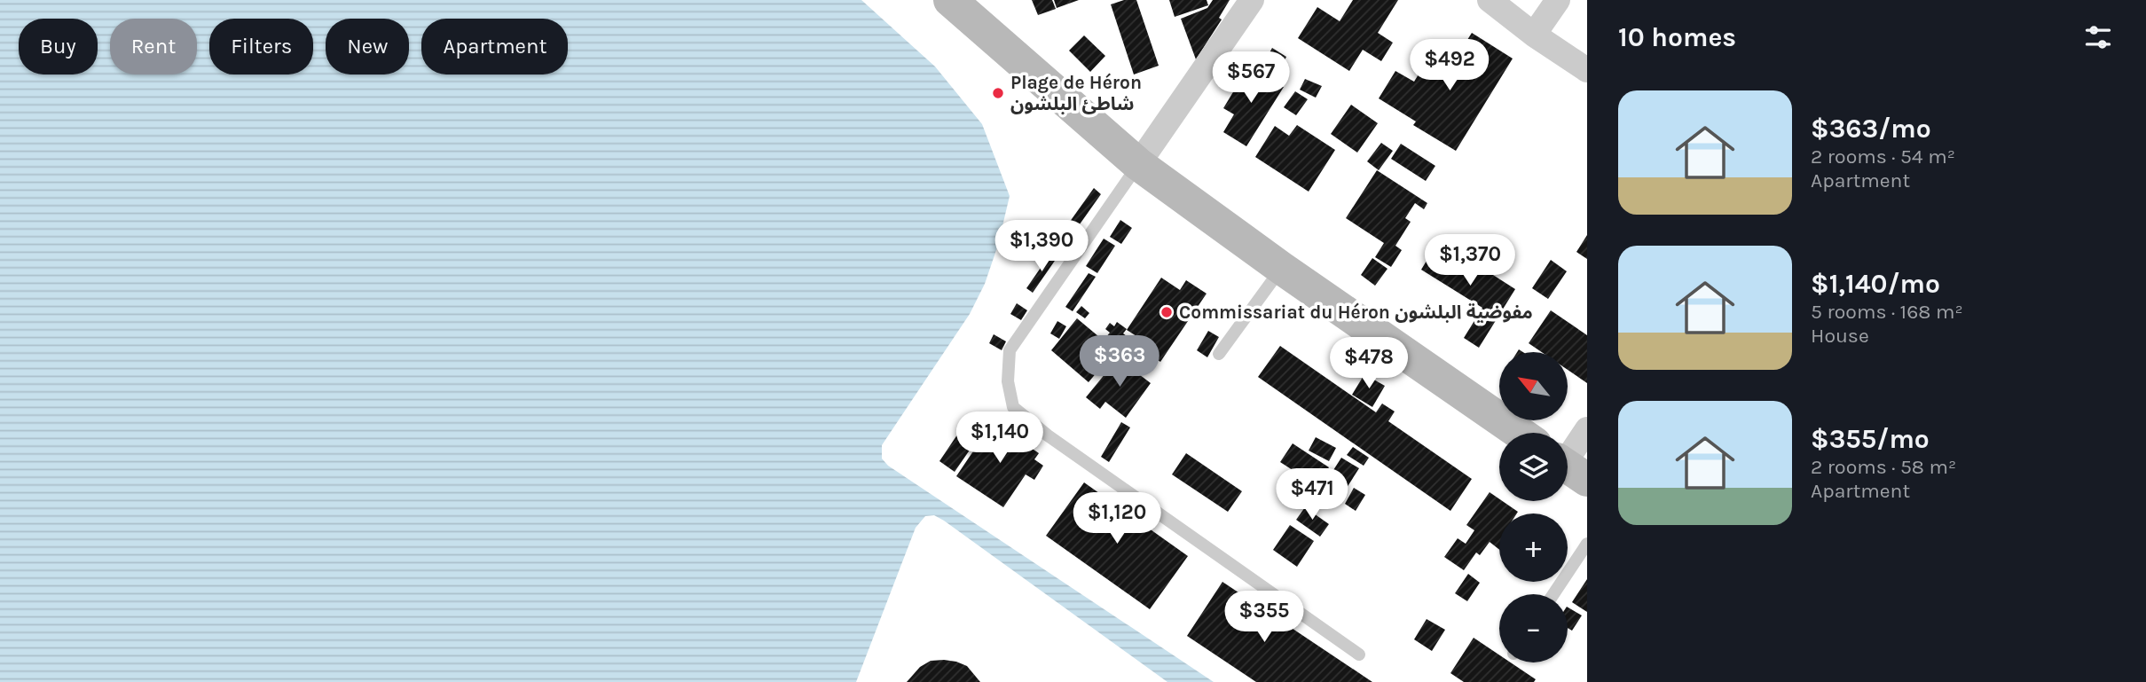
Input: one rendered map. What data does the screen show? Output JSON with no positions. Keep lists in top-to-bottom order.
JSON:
{
  "places": ["Plage de Héron شاطئ البلشون", "Commissariat du Héron مفوضية البلشون"],
  "north": "top left",
  "page": {
    "heading": "10 homes",
    "chip": [
      "Buy",
      "Rent",
      "Filters",
      "New",
      "Apartment"
    ],
    "price": [
      "$492",
      "$567",
      "$1,390",
      "$1,370",
      "$363",
      "$478",
      "$1,140",
      "$471",
      "$1,120",
      "$355"
    ],
    "list": [
      {
        "name": "$363/mo",
        "note": "2 rooms · 54 m² · Apartment"
      },
      {
        "name": "$1,140/mo",
        "note": "5 rooms · 168 m² · House"
      },
      {
        "name": "$355/mo",
        "note": "2 rooms · 58 m² · Apartment"
      }
    ],
    "map_buttons": ["+", "−"]
  }
}
